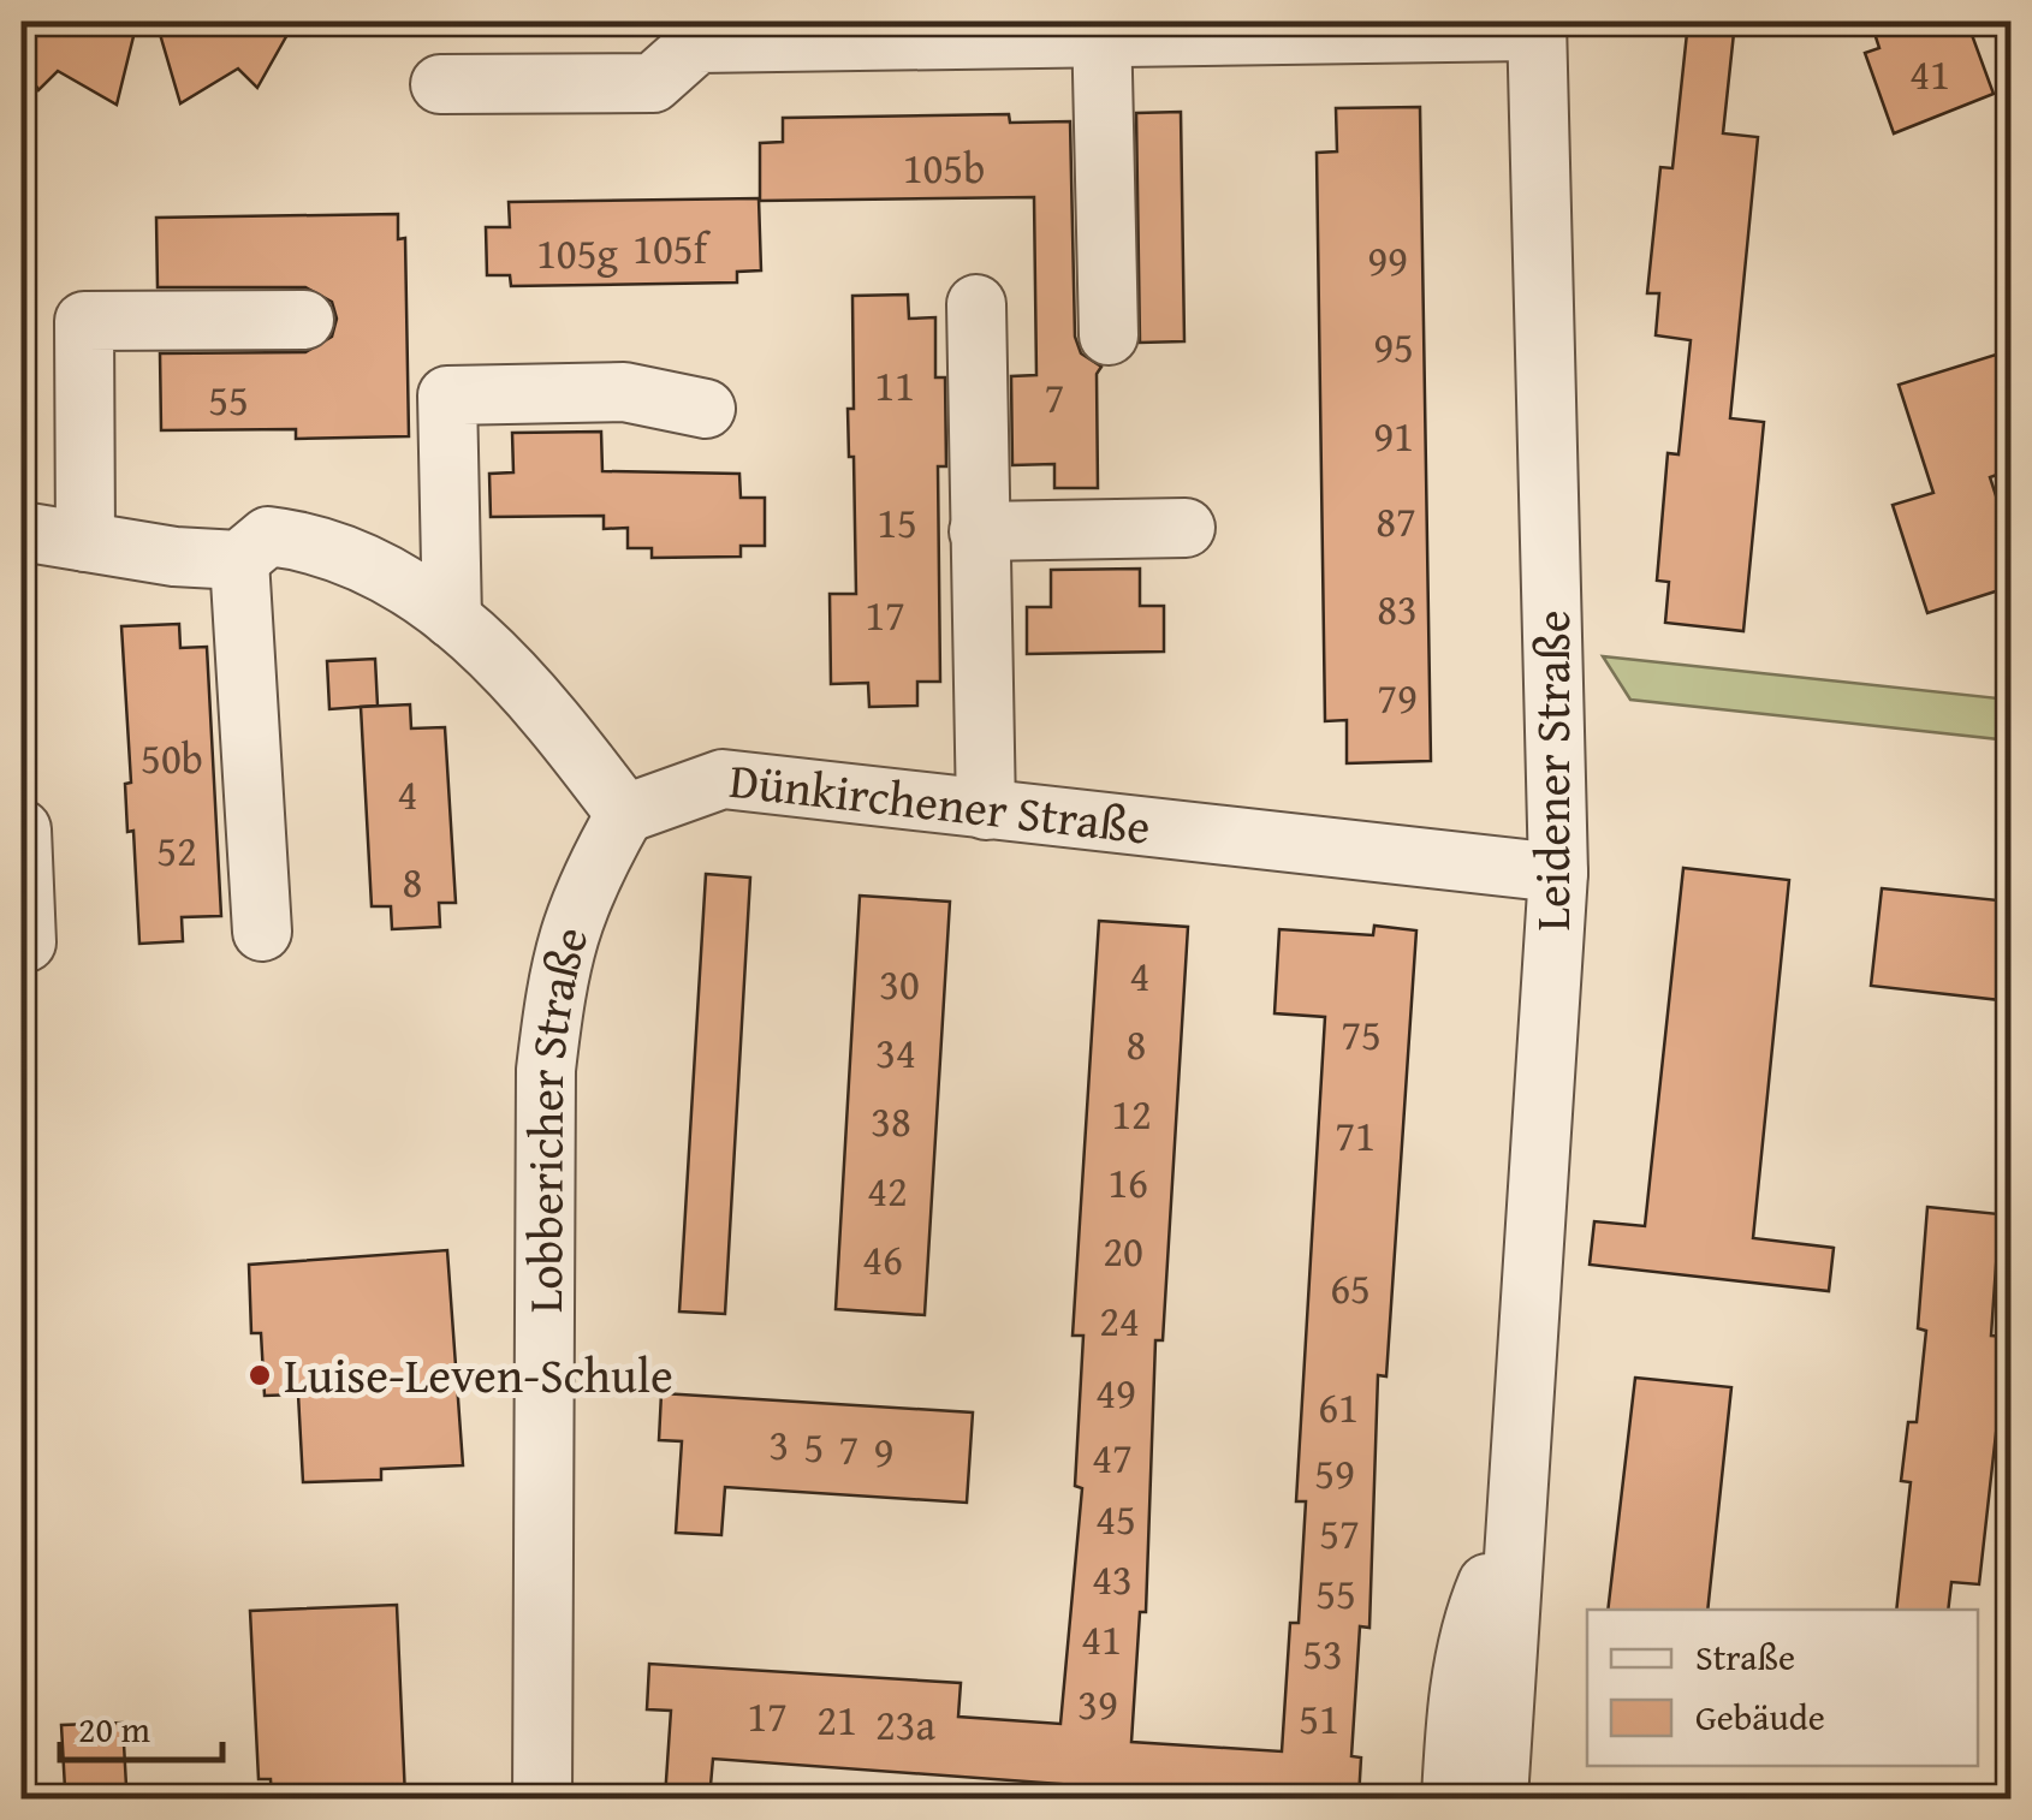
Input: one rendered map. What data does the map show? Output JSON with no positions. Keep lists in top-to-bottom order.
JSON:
{
  "streets": {
    "street": ["Leidener Straße", "Dünkirchener Straße", "Lobbericher Straße"]
  },
  "crossings": [
    ["Leidener Straße", "Dünkirchener Straße"],
    ["Dünkirchener Straße", "Lobbericher Straße"]
  ],
  "places": ["Luise-Leven-Schule"],
  "house_numbers": [
    "41",
    "105b",
    "105f",
    "105g",
    "99",
    "95",
    "11",
    "7",
    "55",
    "91",
    "87",
    "15",
    "83",
    "17",
    "79",
    "50b",
    "4",
    "52",
    "8",
    "4",
    "30",
    "75",
    "8",
    "34",
    "12",
    "38",
    "71",
    "16",
    "42",
    "20",
    "46",
    "65",
    "24",
    "49",
    "61",
    "3",
    "5",
    "7",
    "9",
    "47",
    "59",
    "45",
    "57",
    "43",
    "55",
    "41",
    "53",
    "39",
    "17",
    "51",
    "21",
    "23a"
  ],
  "legend": ["Straße", "Gebäude"],
  "scale_bar": "20 m"
}
